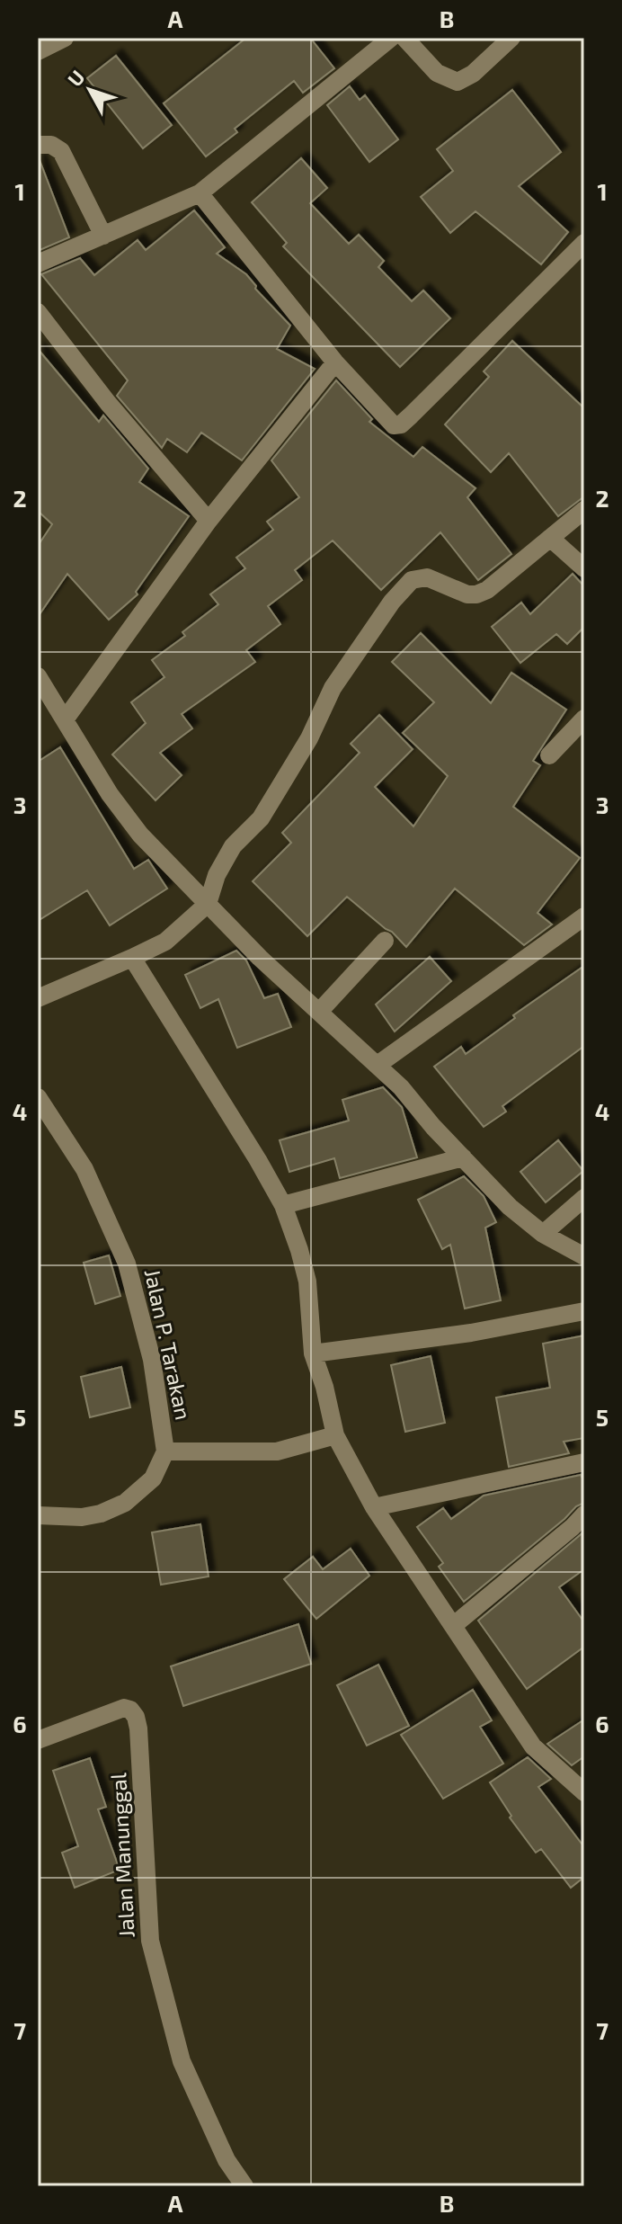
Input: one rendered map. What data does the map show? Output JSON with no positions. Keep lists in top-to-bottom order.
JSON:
{
  "streets": {
    "street": ["Jalan P. Tarakan", "Jalan Manunggal"]
  },
  "north": "top left",
  "grid": {
    "columns": ["A", "B"],
    "rows": [
      "1",
      "2",
      "3",
      "4",
      "5",
      "6",
      "7"
    ]
  }
}
